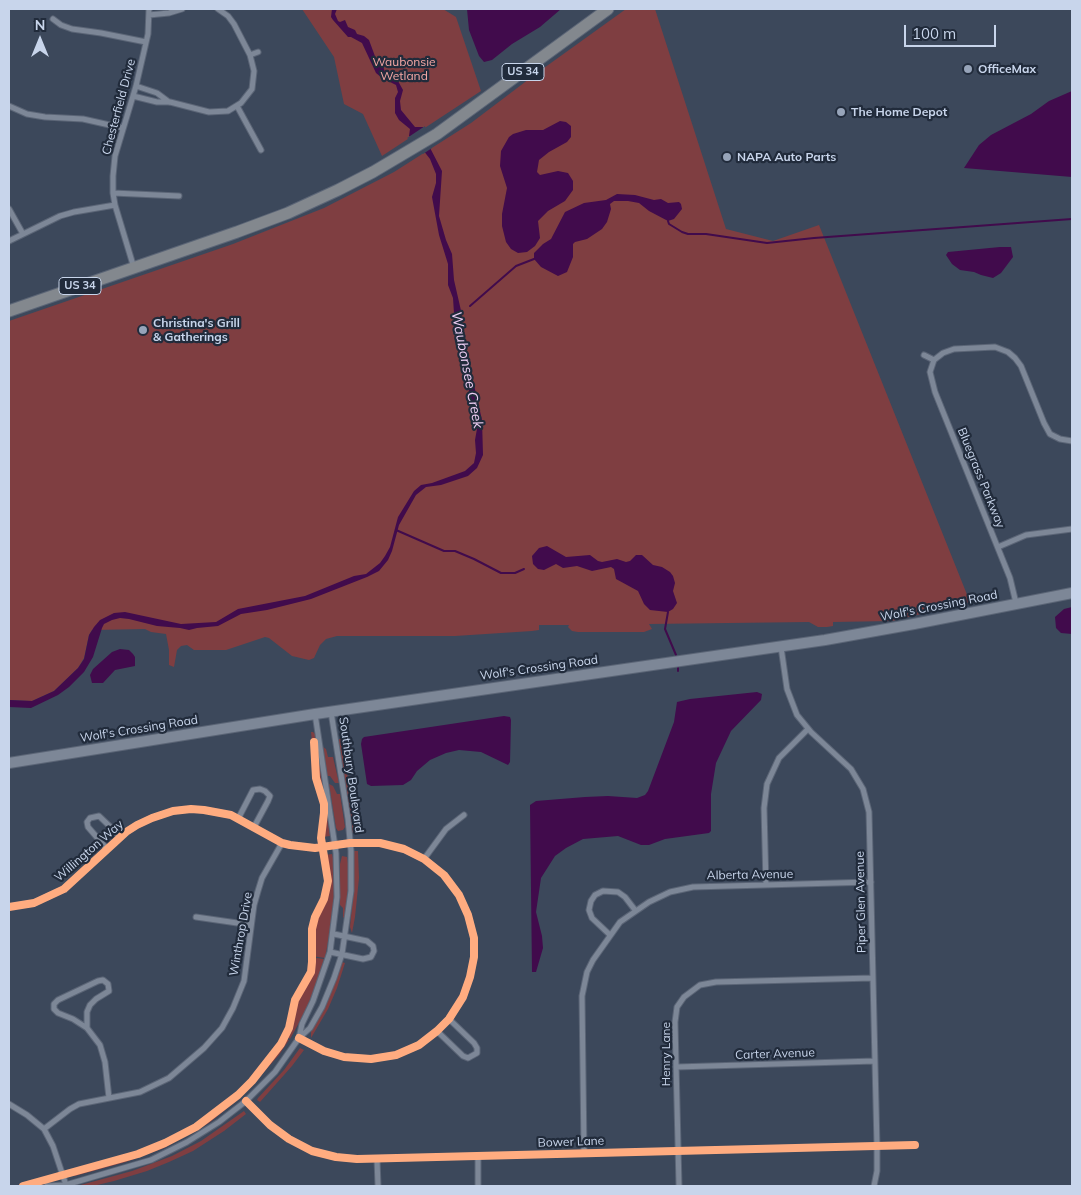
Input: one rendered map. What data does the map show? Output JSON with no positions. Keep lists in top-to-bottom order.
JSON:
{
  "streets": {
    "main road": ["US 34", "Wolf's Crossing Road"],
    "street": [
      "Chesterfield Drive",
      "Bluegrass Parkway",
      "Southbury Boulevard",
      "Willington Way",
      "Alberta Avenue",
      "Piper Glen Avenue",
      "Winthrop Drive",
      "Henry Lane",
      "Carter Avenue",
      "Bower Lane"
    ]
  },
  "crossings": [
    ["US 34", "Chesterfield Drive"],
    ["Bluegrass Parkway", "Wolf's Crossing Road"],
    ["Wolf's Crossing Road", "Southbury Boulevard"],
    ["Wolf's Crossing Road", "Piper Glen Avenue"],
    ["Southbury Boulevard", "Willington Way"],
    ["Southbury Boulevard", "Bower Lane"],
    ["Willington Way", "Winthrop Drive"],
    ["Alberta Avenue", "Piper Glen Avenue"],
    ["Alberta Avenue", "Bower Lane"],
    ["Piper Glen Avenue", "Henry Lane"],
    ["Piper Glen Avenue", "Carter Avenue"],
    ["Piper Glen Avenue", "Bower Lane"],
    ["Henry Lane", "Carter Avenue"],
    ["Henry Lane", "Bower Lane"]
  ],
  "water": ["Waubonsee Creek"],
  "parks": ["Waubonsie Wetland"],
  "places": [
    "OfficeMax",
    "The Home Depot",
    "NAPA Auto Parts",
    "Christina's Grill & Gatherings"
  ],
  "scale_bar": "100 m",
  "north": "top"
}
